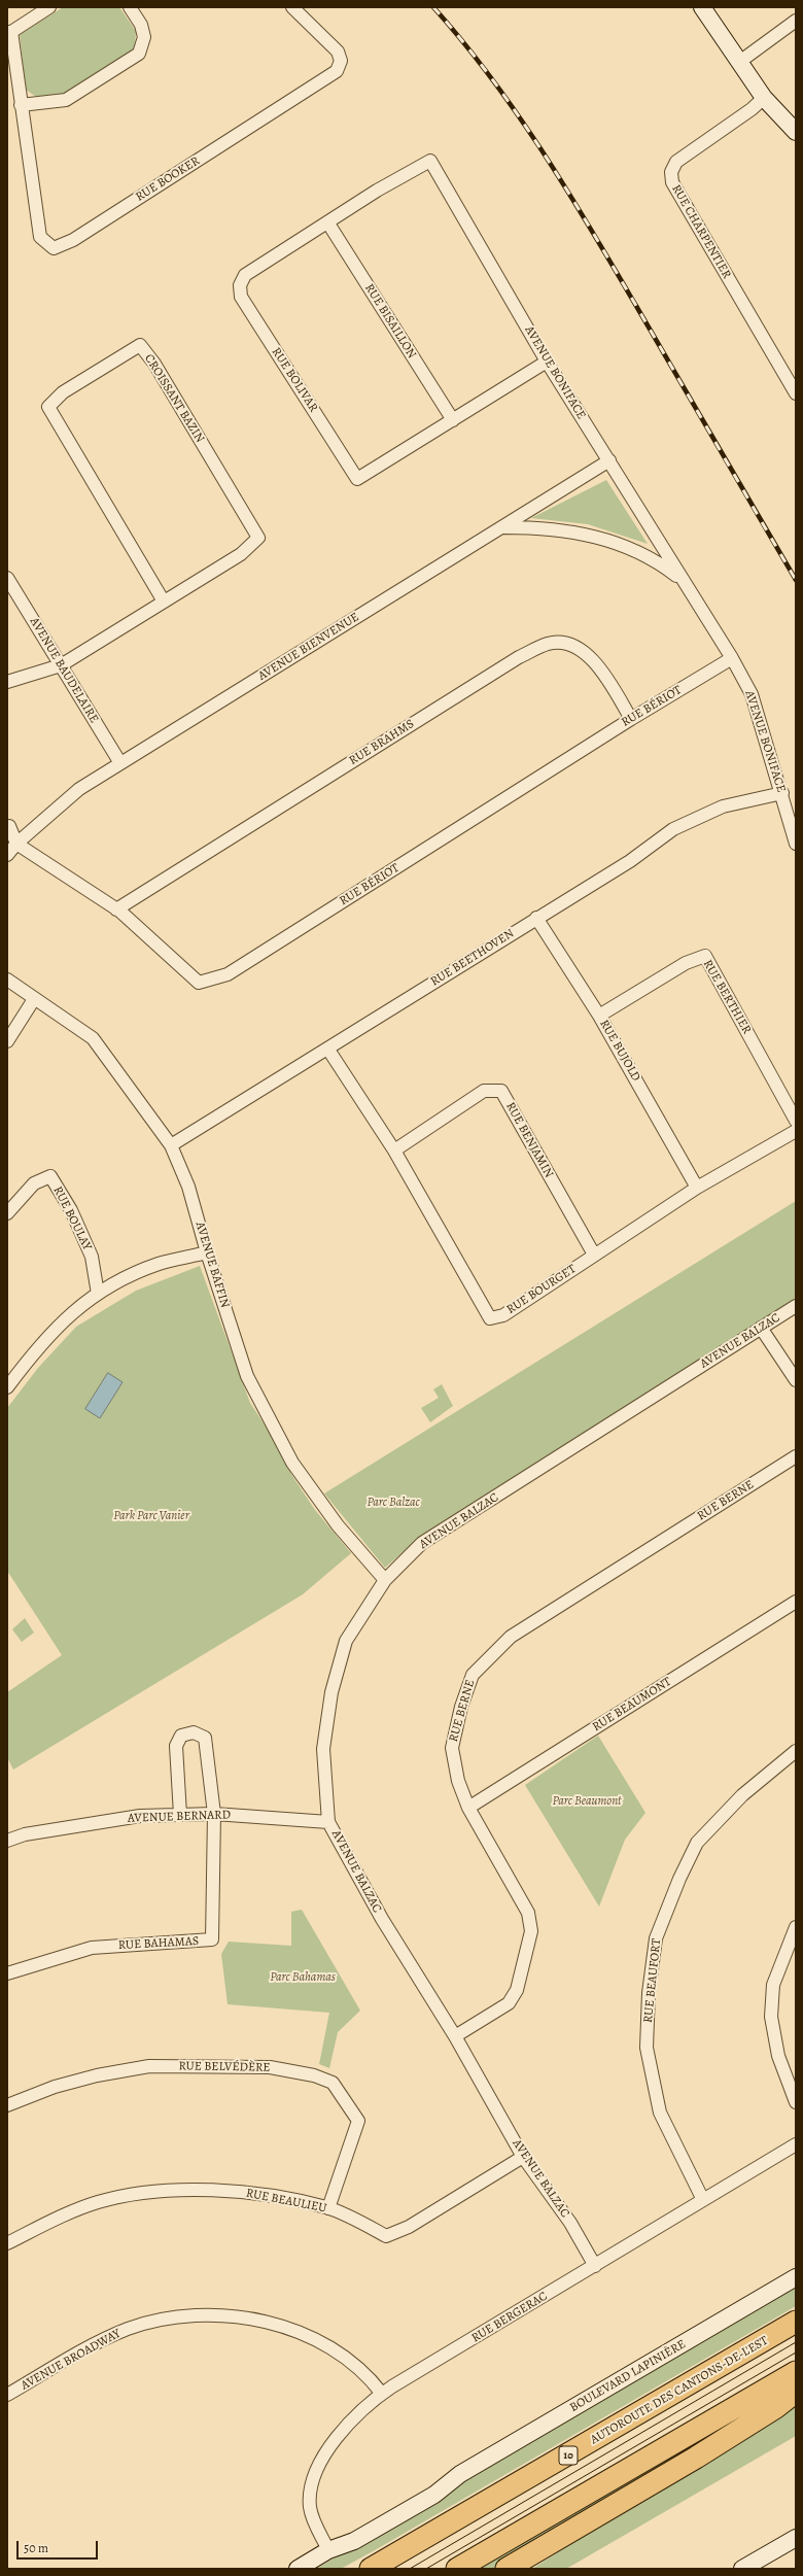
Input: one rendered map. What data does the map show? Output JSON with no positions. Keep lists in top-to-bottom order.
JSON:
{
  "streets": {
    "highway": ["AUTOROUTE DES CANTONS-DE-L'EST", "10"],
    "main road": ["BOULEVARD LAPINIÈRE"],
    "street": [
      "RUE BOOKER",
      "RUE CHARPENTIER",
      "RUE BISAILLON",
      "AVENUE BONIFACE",
      "RUE BOLIVAR",
      "CROISSANT BAZIN",
      "AVENUE BIENVENUE",
      "AVENUE BAUDELAIRE",
      "RUE BÉRIOT",
      "RUE BRAHMS",
      "RUE BEETHOVEN",
      "RUE BERTHIER",
      "RUE BUJOLD",
      "RUE BENJAMIN",
      "RUE BOULAY",
      "AVENUE BAFFIN",
      "RUE BOURGET",
      "AVENUE BALZAC",
      "RUE BERNE",
      "RUE BEAUMONT",
      "AVENUE BERNARD",
      "RUE BAHAMAS",
      "RUE BEAUFORT",
      "RUE BELVÉDÈRE",
      "RUE BEAULIEU",
      "RUE BERGERAC",
      "AVENUE BROADWAY"
    ]
  },
  "crossings": [
    ["RUE BISAILLON", "RUE BOLIVAR"],
    ["AVENUE BONIFACE", "RUE BOLIVAR"],
    ["AVENUE BONIFACE", "AVENUE BIENVENUE"],
    ["AVENUE BONIFACE", "RUE BÉRIOT"],
    ["AVENUE BONIFACE", "RUE BEETHOVEN"],
    ["CROISSANT BAZIN", "AVENUE BAUDELAIRE"],
    ["AVENUE BIENVENUE", "AVENUE BAUDELAIRE"],
    ["AVENUE BIENVENUE", "RUE BÉRIOT"],
    ["RUE BÉRIOT", "RUE BRAHMS"],
    ["RUE BEETHOVEN", "RUE BUJOLD"],
    ["RUE BEETHOVEN", "AVENUE BAFFIN"],
    ["RUE BEETHOVEN", "RUE BOURGET"],
    ["RUE BERTHIER", "RUE BUJOLD"],
    ["RUE BUJOLD", "RUE BOURGET"],
    ["RUE BENJAMIN", "RUE BOURGET"],
    ["AVENUE BAFFIN", "AVENUE BALZAC"],
    ["AVENUE BALZAC", "RUE BERNE"],
    ["AVENUE BALZAC", "AVENUE BERNARD"],
    ["AVENUE BALZAC", "RUE BEAULIEU"],
    ["AVENUE BALZAC", "RUE BERGERAC"],
    ["RUE BERNE", "RUE BEAUMONT"],
    ["AVENUE BERNARD", "RUE BAHAMAS"],
    ["RUE BEAUFORT", "RUE BERGERAC"],
    ["RUE BELVÉDÈRE", "RUE BEAULIEU"],
    ["RUE BERGERAC", "AVENUE BROADWAY"],
    ["RUE BERGERAC", "BOULEVARD LAPINIÈRE"]
  ],
  "parks": [
    "Parc Balzac",
    "Park Parc Vanier",
    "Parc Beaumont",
    "Parc Bahamas"
  ],
  "scale_bar": "50 m"
}
